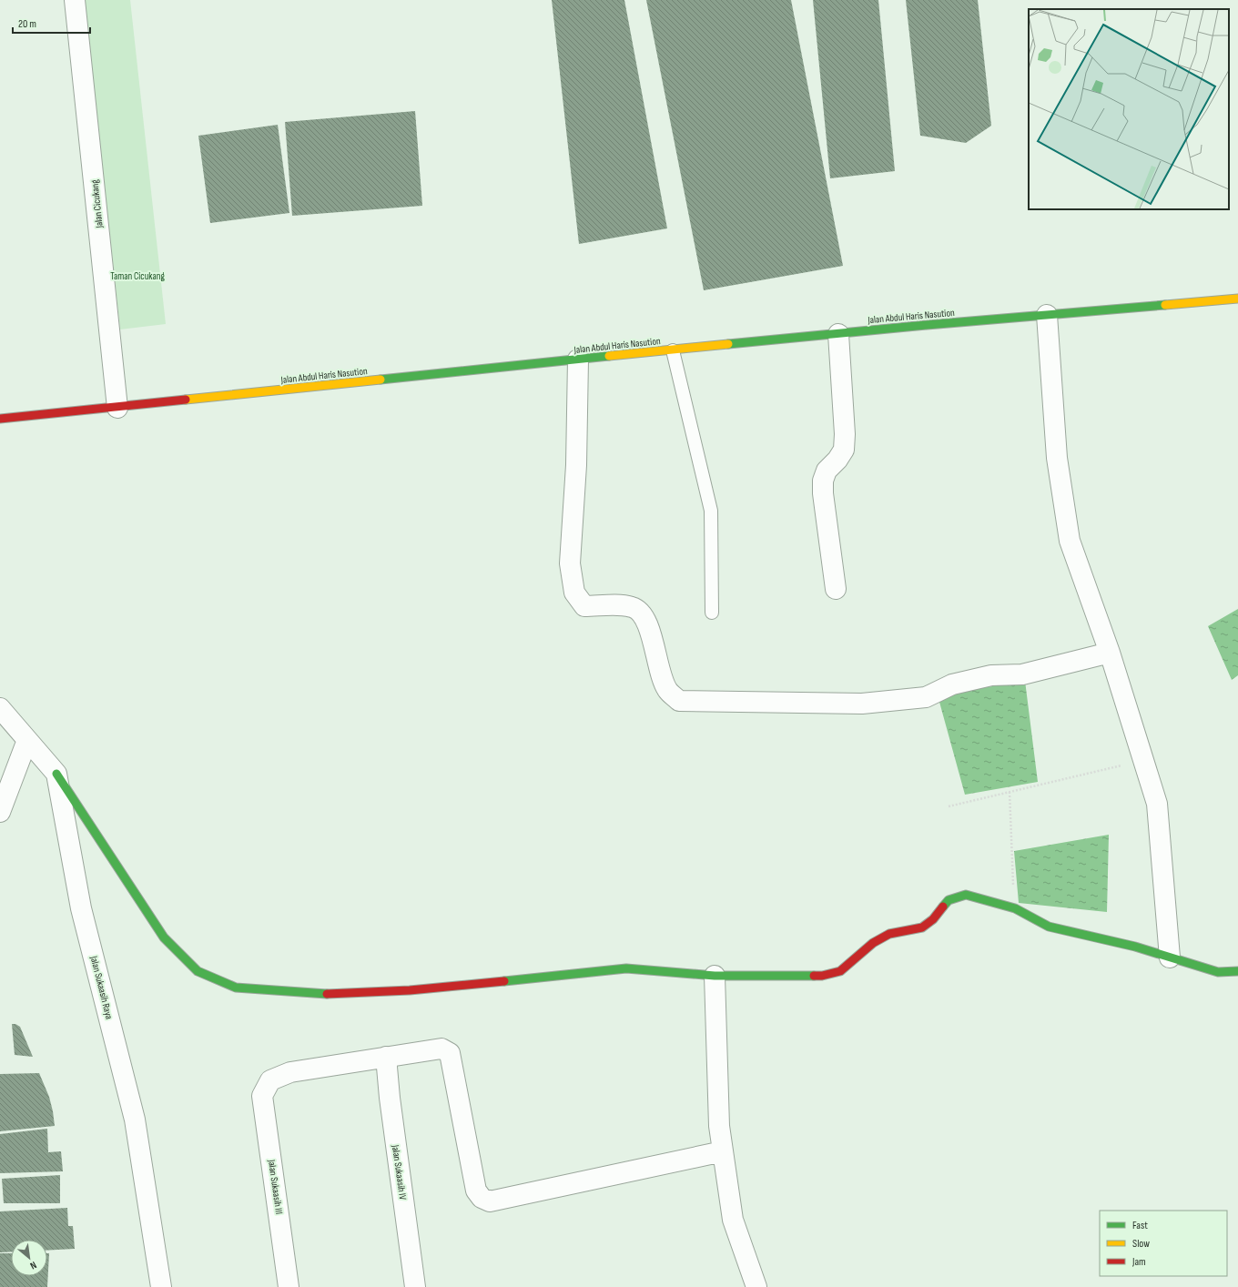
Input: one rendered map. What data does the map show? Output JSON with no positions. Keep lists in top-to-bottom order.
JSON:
{
  "streets": {
    "main road": ["Jalan Abdul Haris Nasution"],
    "street": [
      "Jalan Cicukang",
      "Jalan Sukaasih Raya",
      "Jalan Sukaasih IV",
      "Jalan Sukaasih III"
    ]
  },
  "crossings": [
    ["Jalan Cicukang", "Jalan Abdul Haris Nasution"],
    ["Jalan Sukaasih IV", "Jalan Sukaasih III"]
  ],
  "parks": ["Taman Cicukang"],
  "legend": ["Fast", "Slow", "Jam"],
  "scale_bar": "20 m",
  "north": "bottom right"
}
